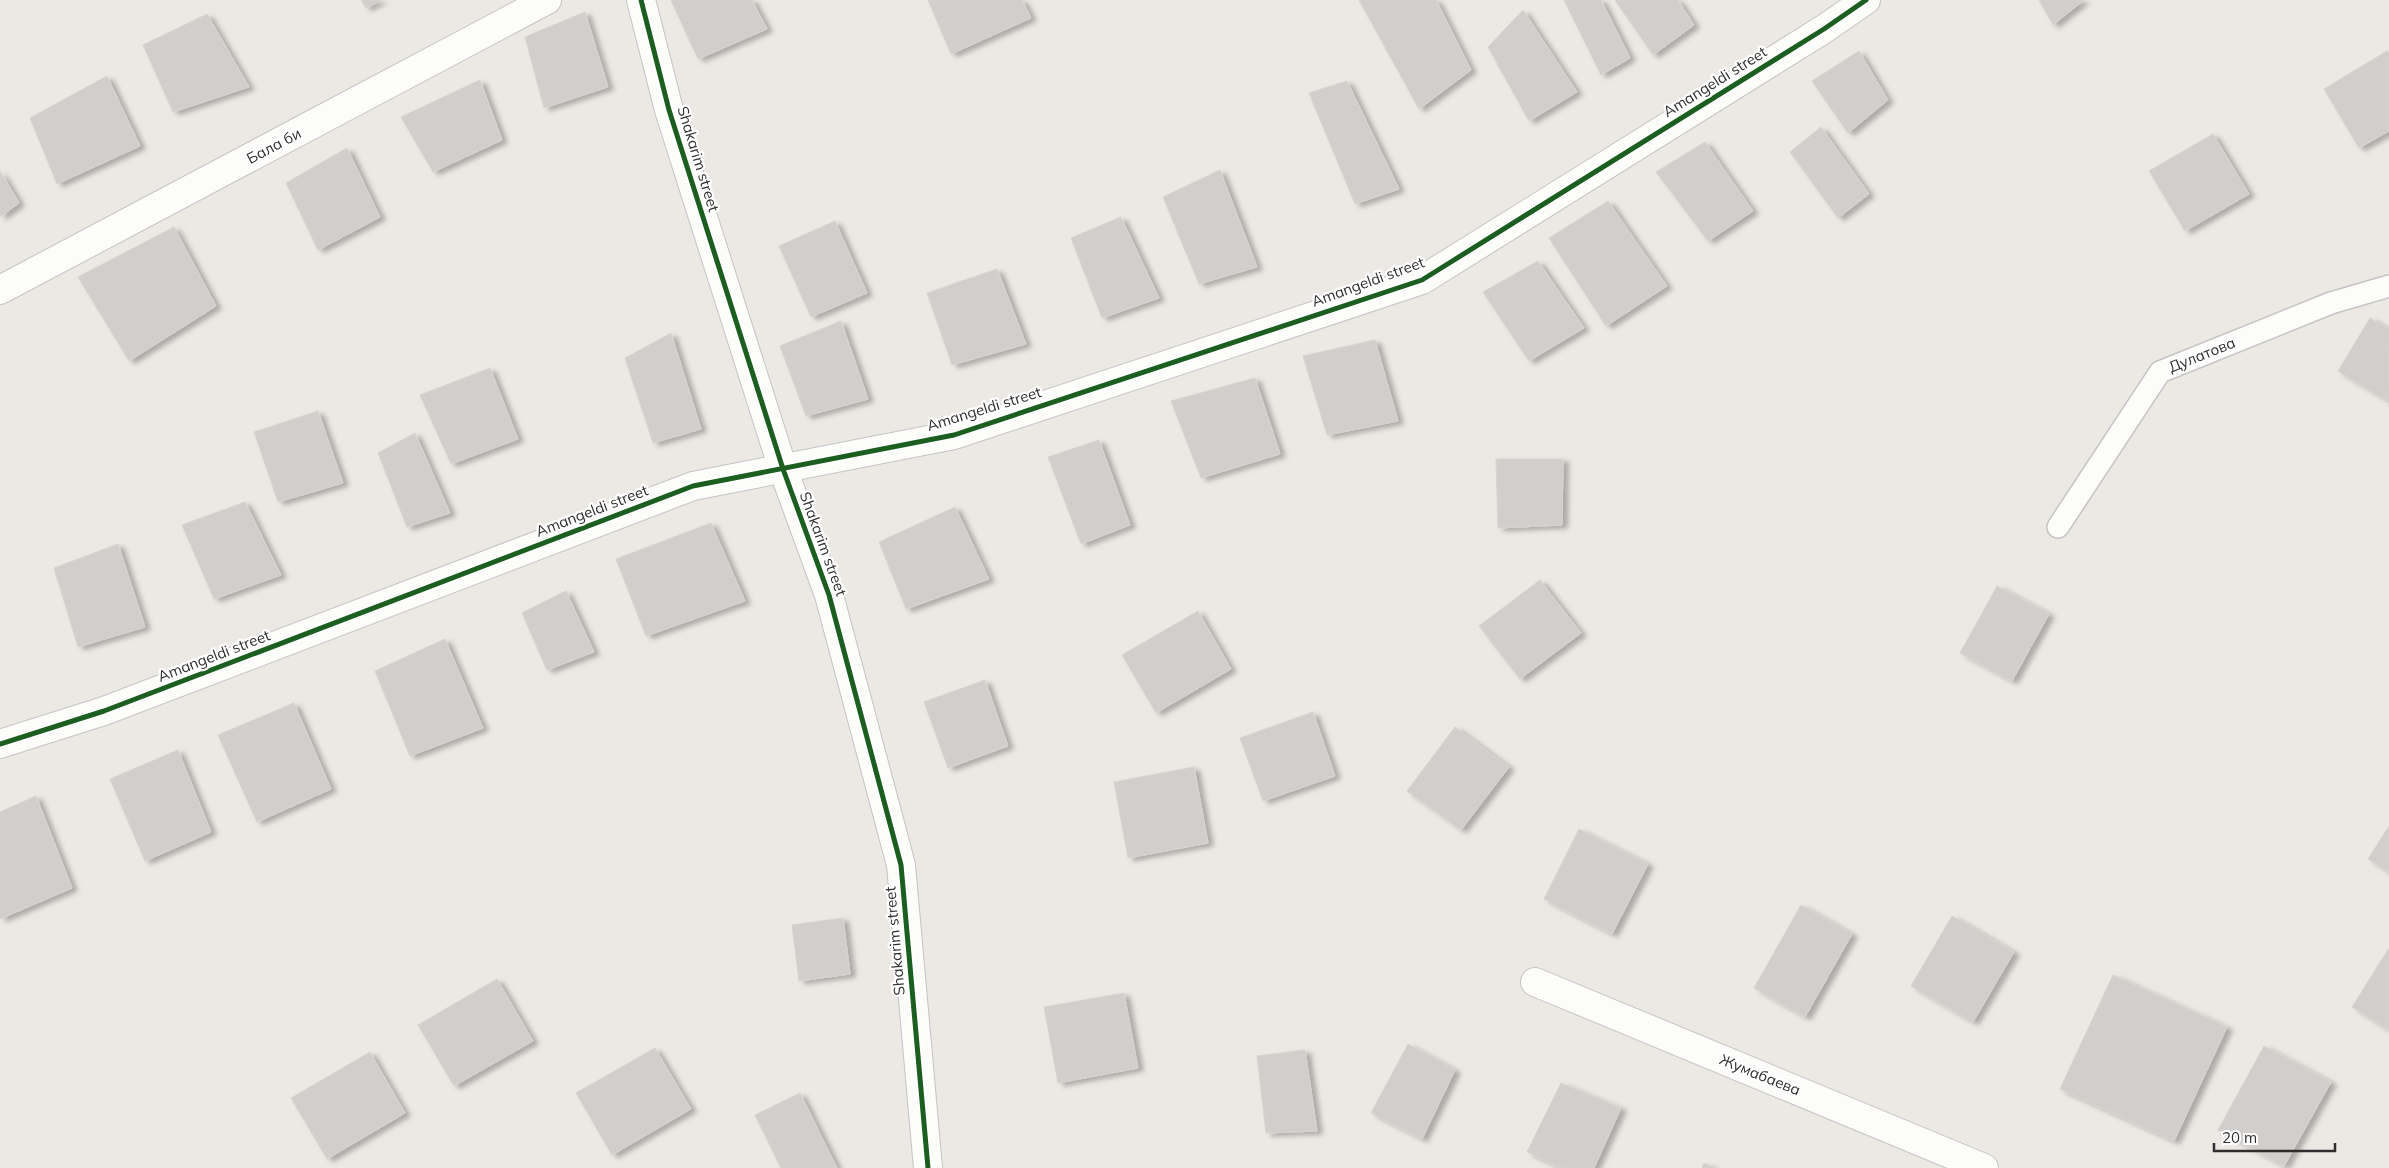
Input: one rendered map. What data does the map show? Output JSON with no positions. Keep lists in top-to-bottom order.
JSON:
{
  "streets": {
    "street": [
      "Amangeldi street",
      "Бала би",
      "Shakarim street",
      "Жумабаева"
    ],
    "lane": ["Дулатова"]
  },
  "crossings": [
    ["Amangeldi street", "Shakarim street"]
  ],
  "scale_bar": "20 m"
}
